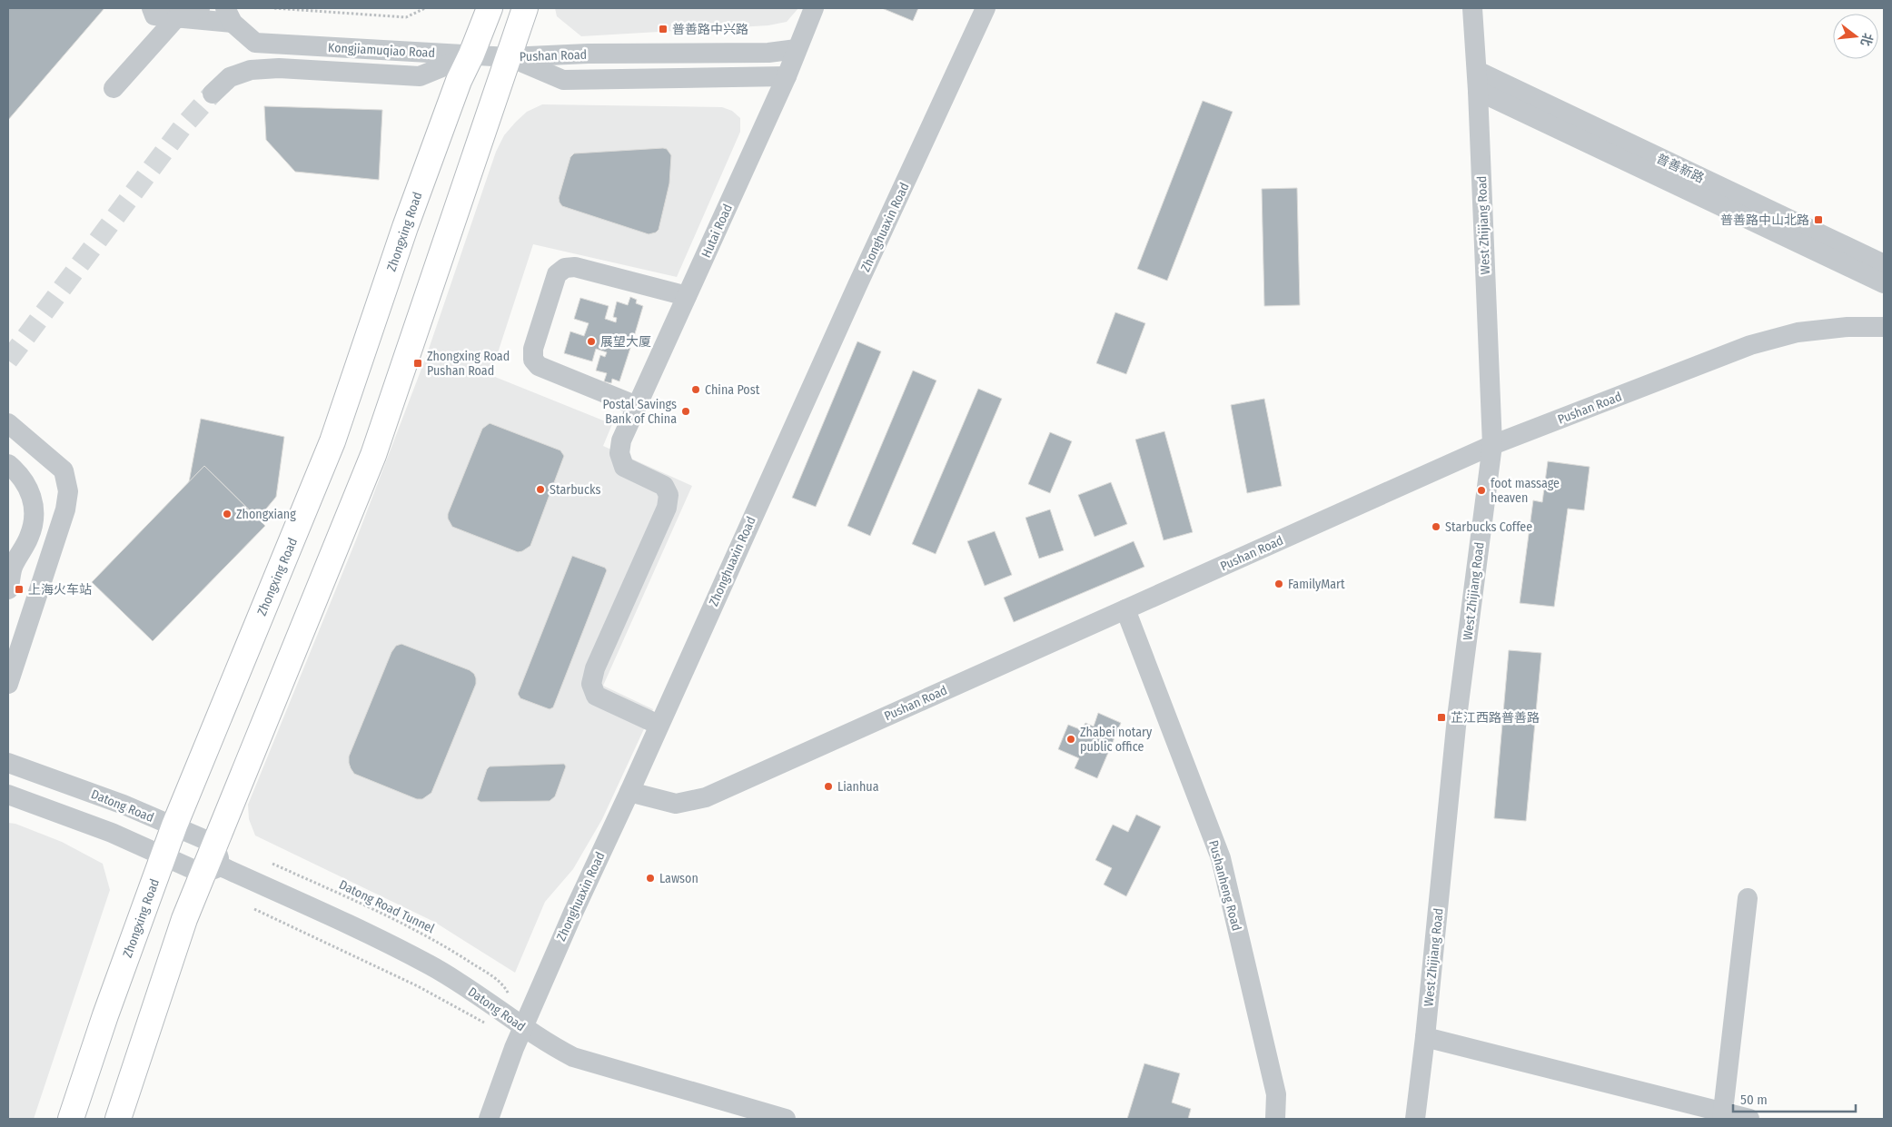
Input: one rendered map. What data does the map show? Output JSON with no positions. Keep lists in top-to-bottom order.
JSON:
{
  "streets": {
    "main road": ["Zhongxing Road"],
    "street": [
      "Kongjiamuqiao Road",
      "Pushan Road",
      "普善新路",
      "West Zhijiang Road",
      "Zhonghuaxin Road",
      "Hutai Road",
      "Datong Road",
      "Pushanheng Road"
    ],
    "path": ["Datong Road Tunnel"]
  },
  "crossings": [
    ["Kongjiamuqiao Road", "Pushan Road"],
    ["Kongjiamuqiao Road", "Zhongxing Road"],
    ["Pushan Road", "West Zhijiang Road"],
    ["Pushan Road", "Zhonghuaxin Road"],
    ["Pushan Road", "Hutai Road"],
    ["Pushan Road", "Pushanheng Road"],
    ["普善新路", "West Zhijiang Road"],
    ["Zhonghuaxin Road", "Hutai Road"],
    ["Zhonghuaxin Road", "Datong Road"],
    ["Zhongxing Road", "Datong Road"]
  ],
  "places": {
    "transit": [
      "普善路中兴路",
      "普善路中山北路",
      "Zhongxing Road Pushan Road",
      "上海火车站",
      "芷江西路普善路"
    ],
    "other": [
      "展望大厦",
      "China Post",
      "Postal Savings Bank of China",
      "Starbucks",
      "foot massage heaven",
      "Zhongxiang",
      "Starbucks Coffee",
      "FamilyMart",
      "Zhabei notary public office",
      "Lianhua",
      "Lawson"
    ]
  },
  "scale_bar": "50 m",
  "north": "right"
}
